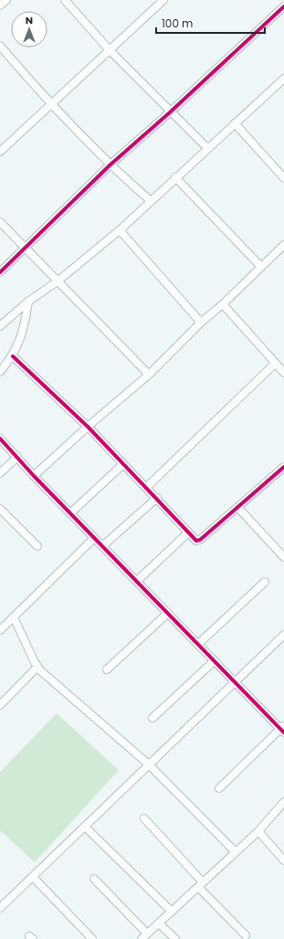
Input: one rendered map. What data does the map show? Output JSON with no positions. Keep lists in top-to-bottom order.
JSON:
{
  "scale_bar": "100 m",
  "north": "top"
}
